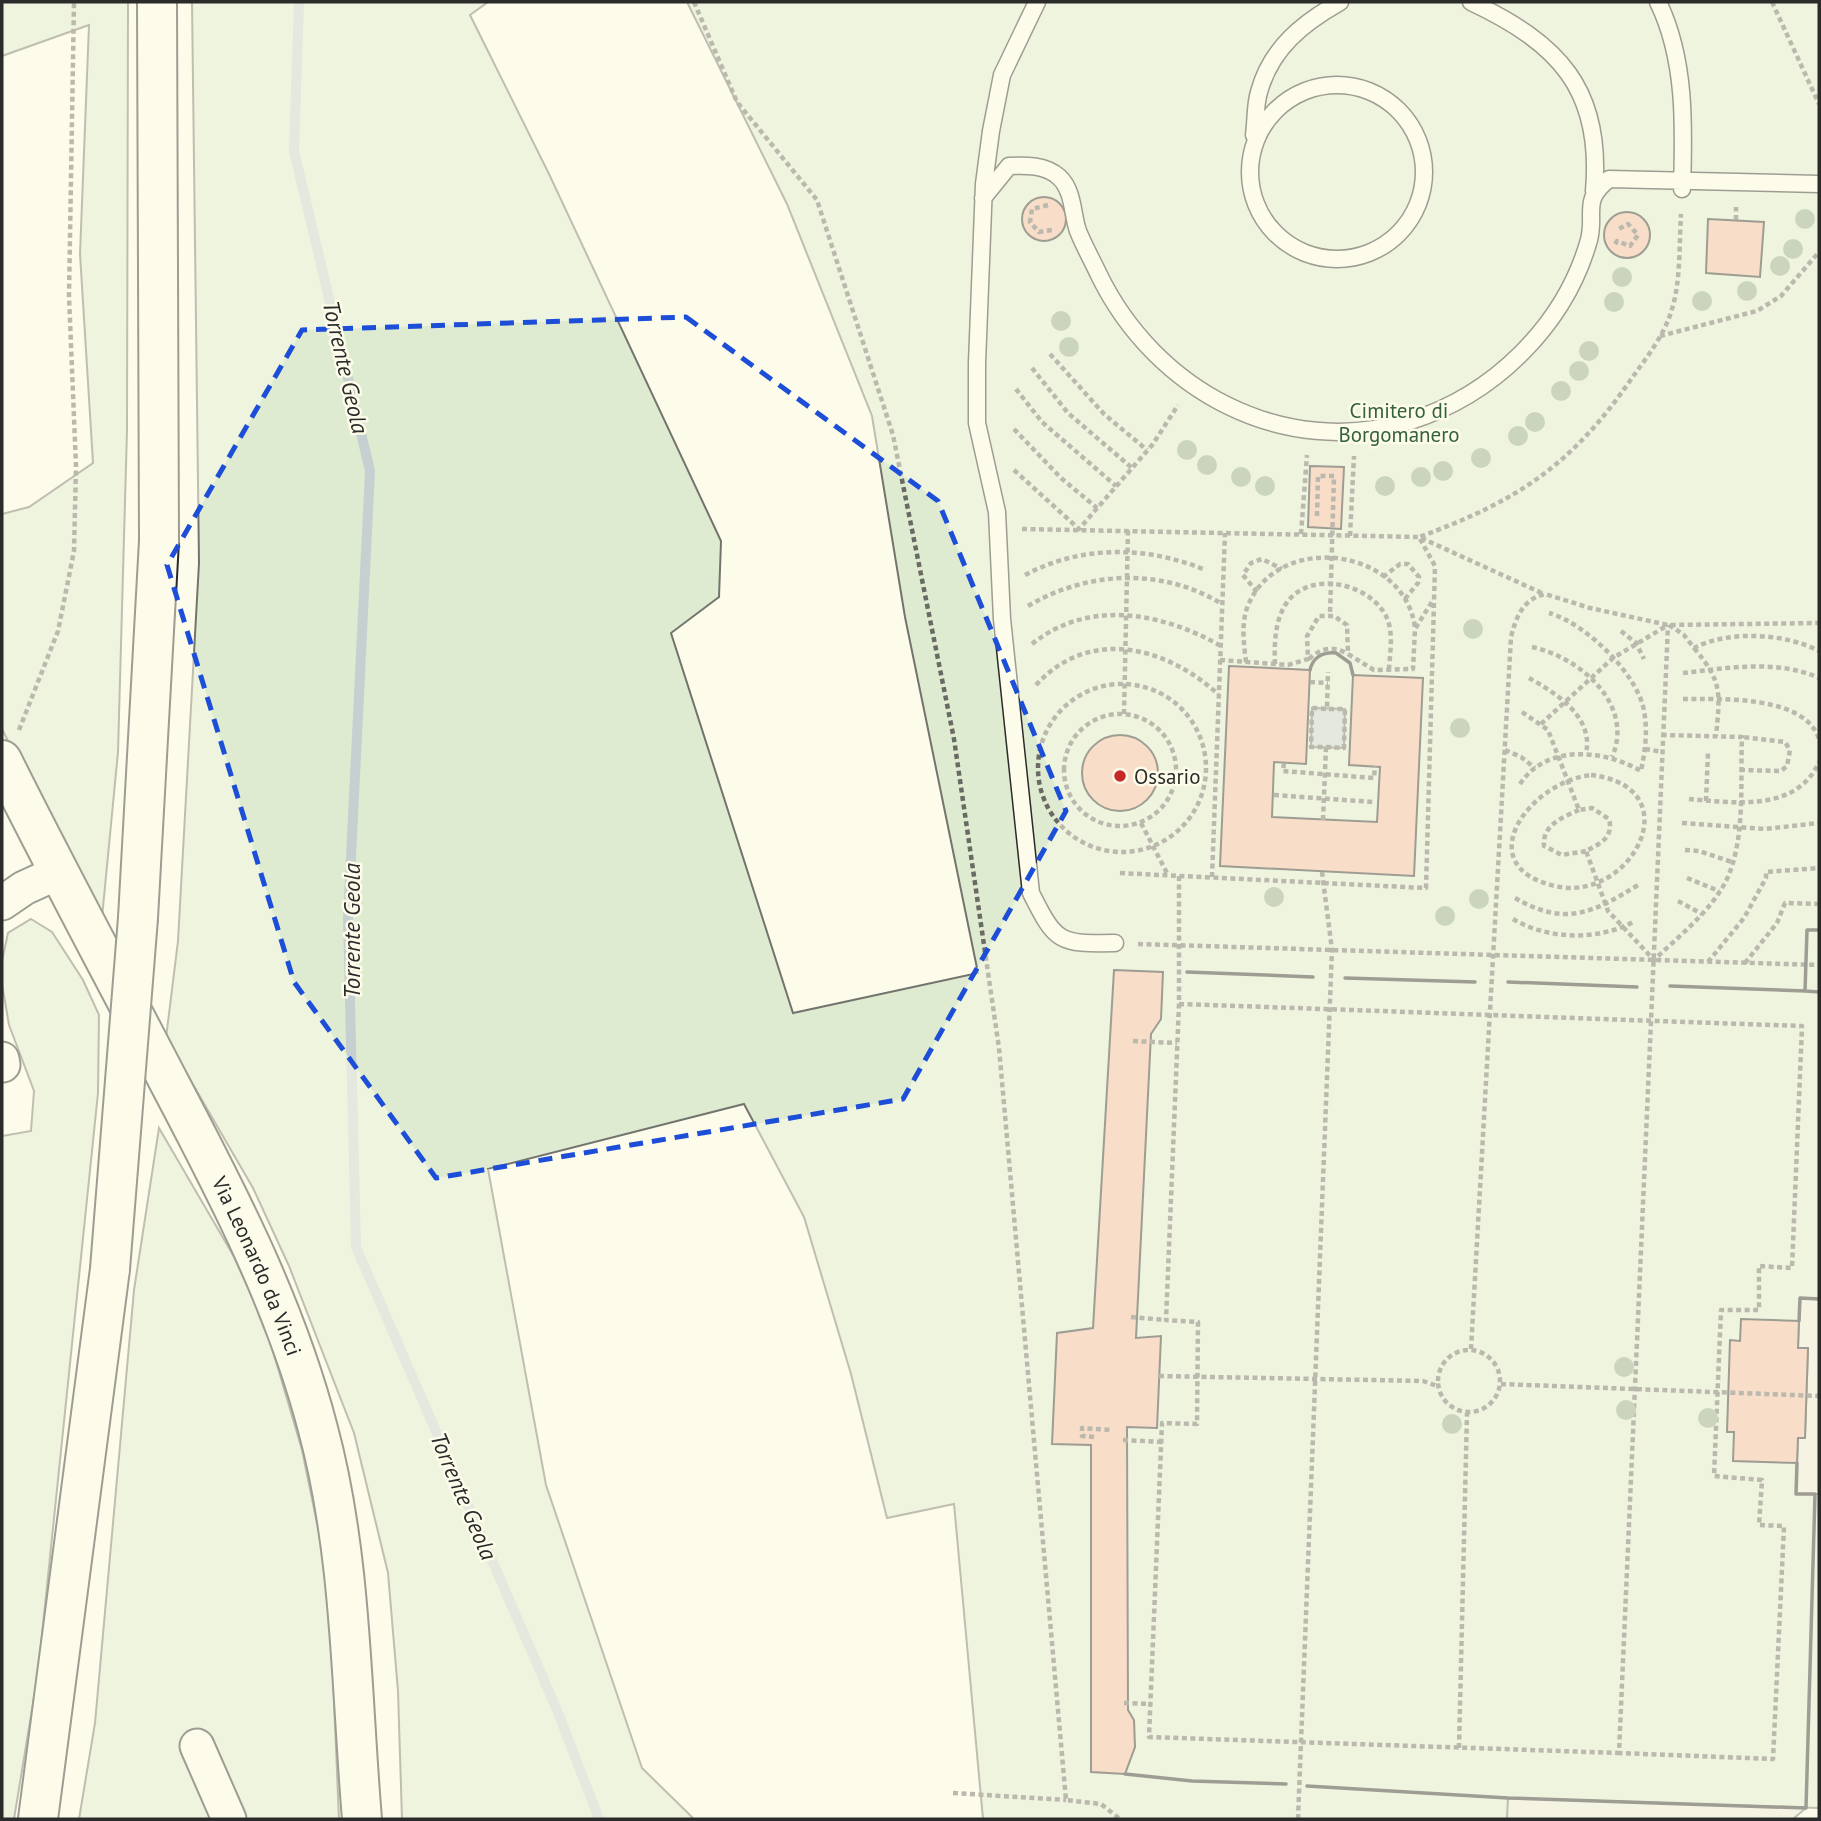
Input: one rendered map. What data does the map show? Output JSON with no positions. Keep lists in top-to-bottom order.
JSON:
{
  "streets": {
    "main road": ["Via Leonardo da Vinci"]
  },
  "water": ["Torrente Geola"],
  "parks": ["Cimitero di Borgomanero"],
  "places": ["Ossario"]
}
